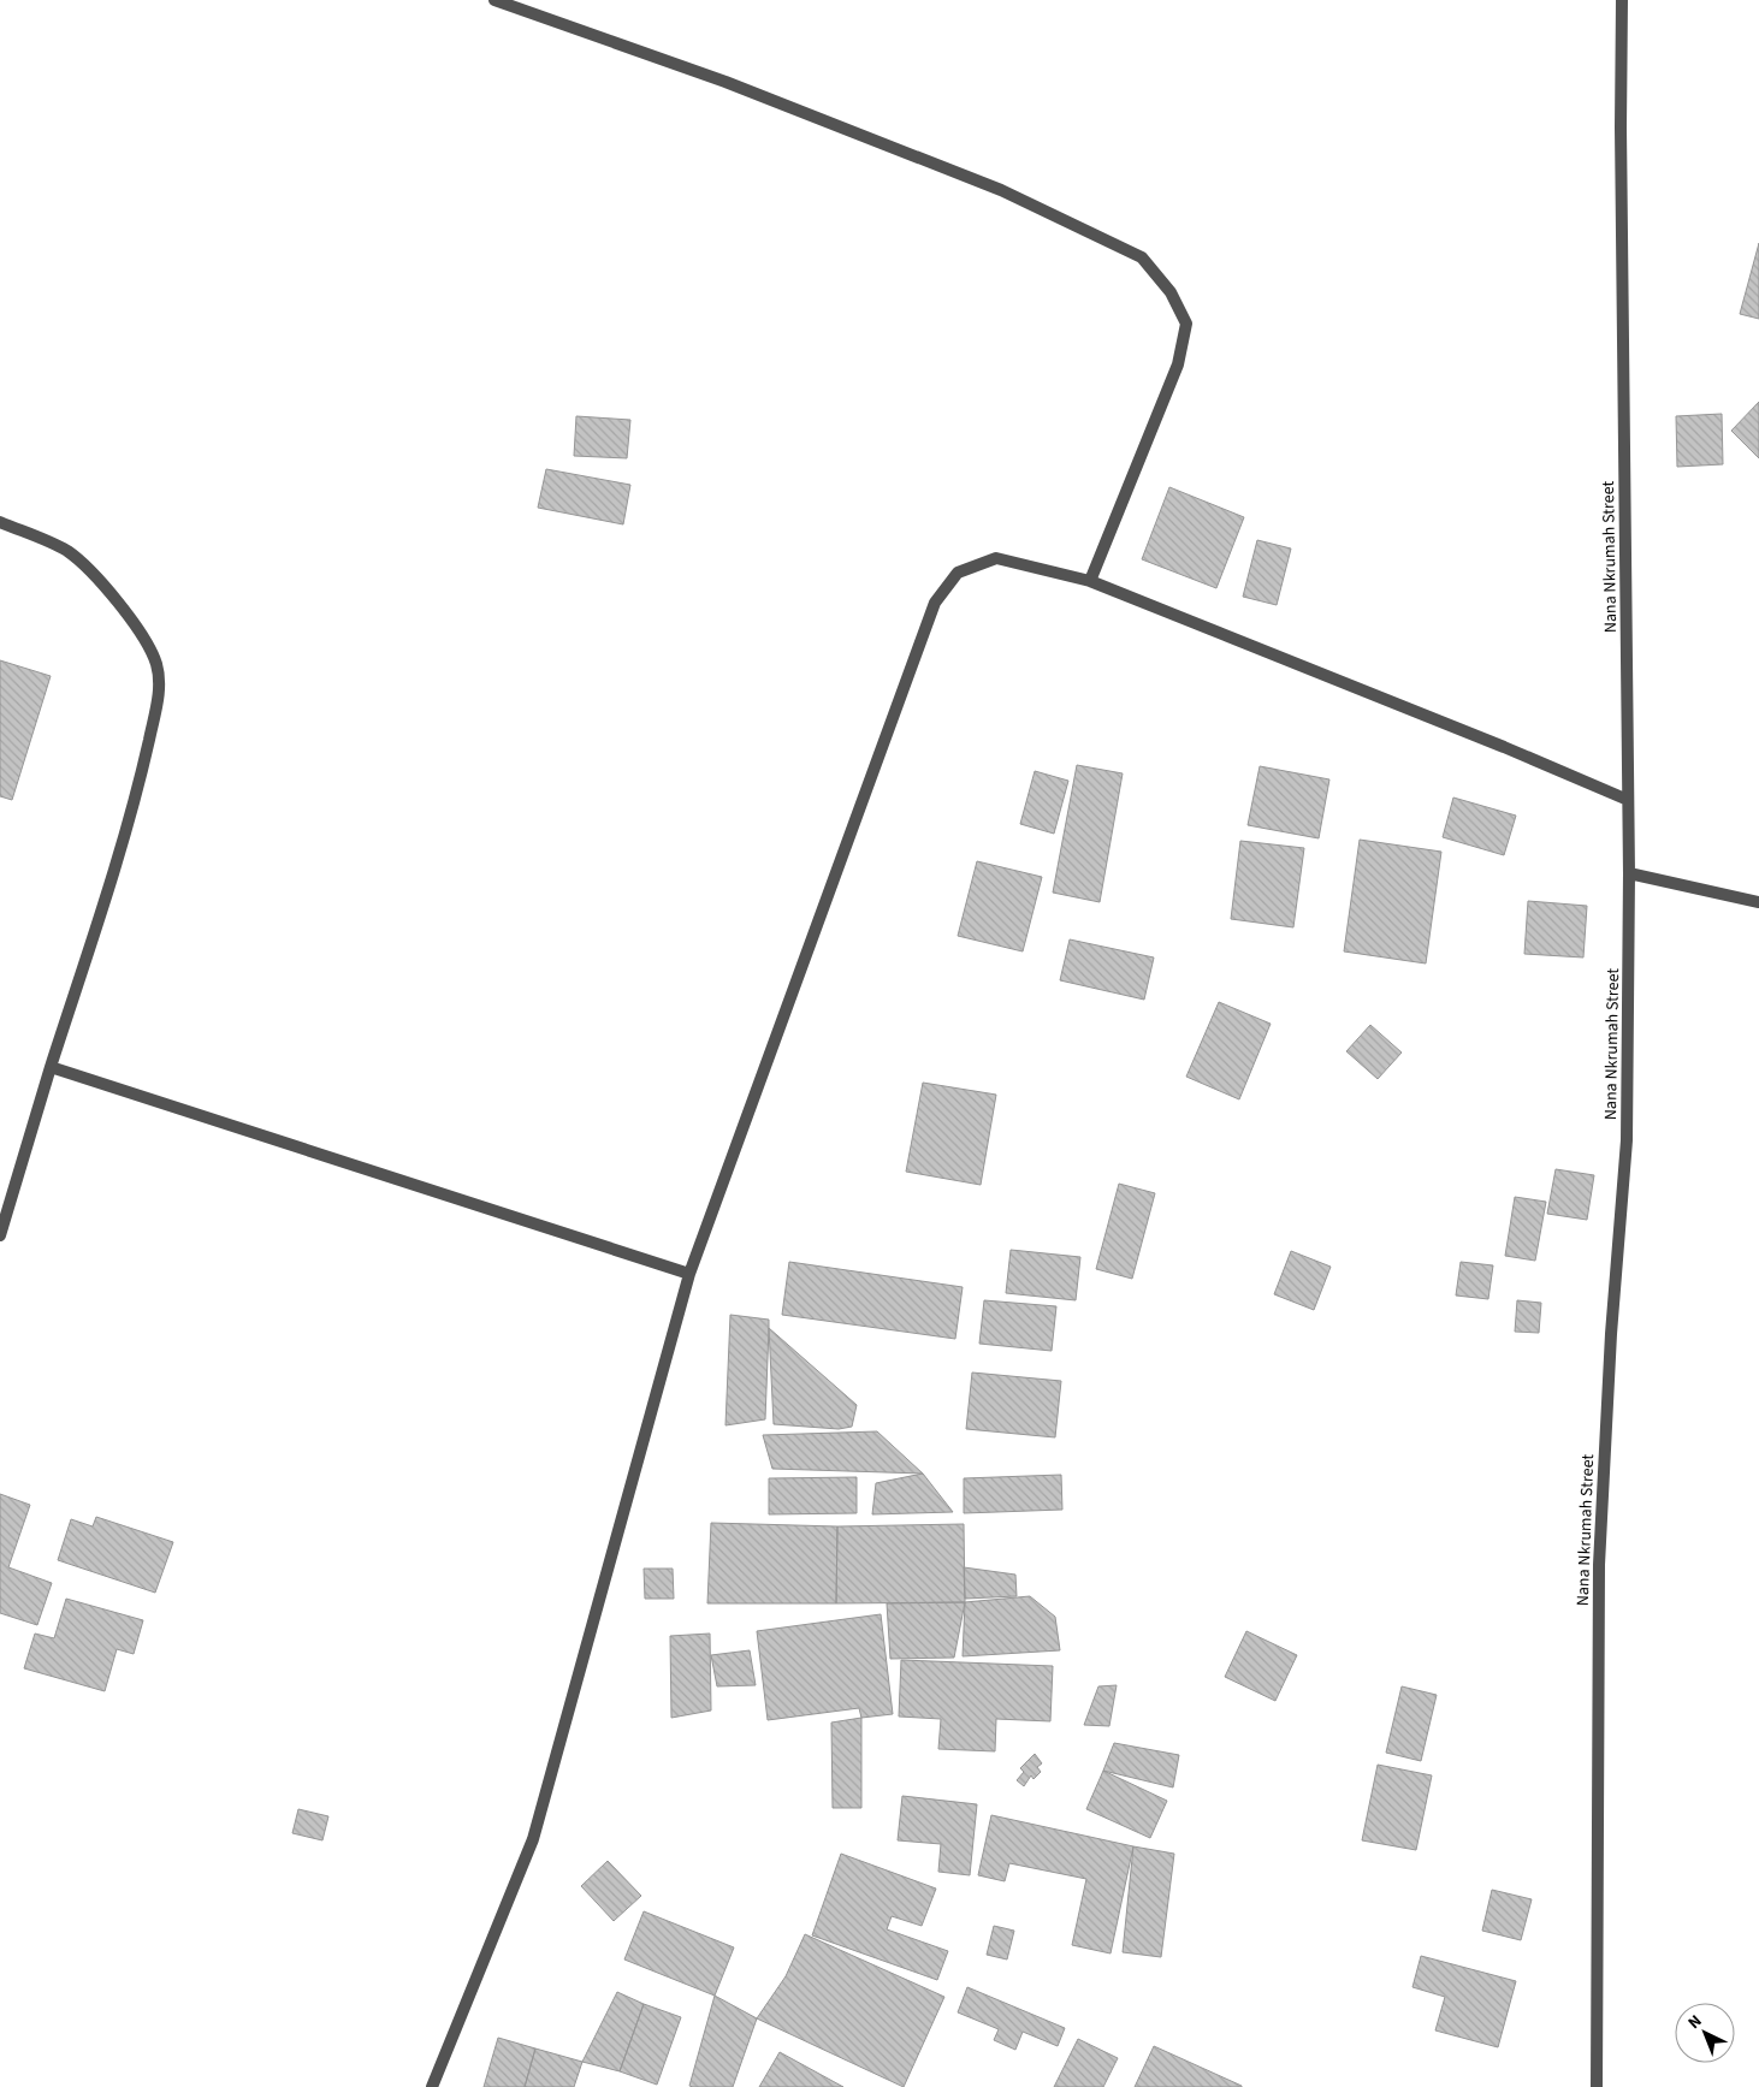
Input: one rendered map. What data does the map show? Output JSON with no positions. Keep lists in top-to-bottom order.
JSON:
{
  "streets": {
    "street": ["Nana Nkrumah Street"]
  },
  "north": "top left"
}
